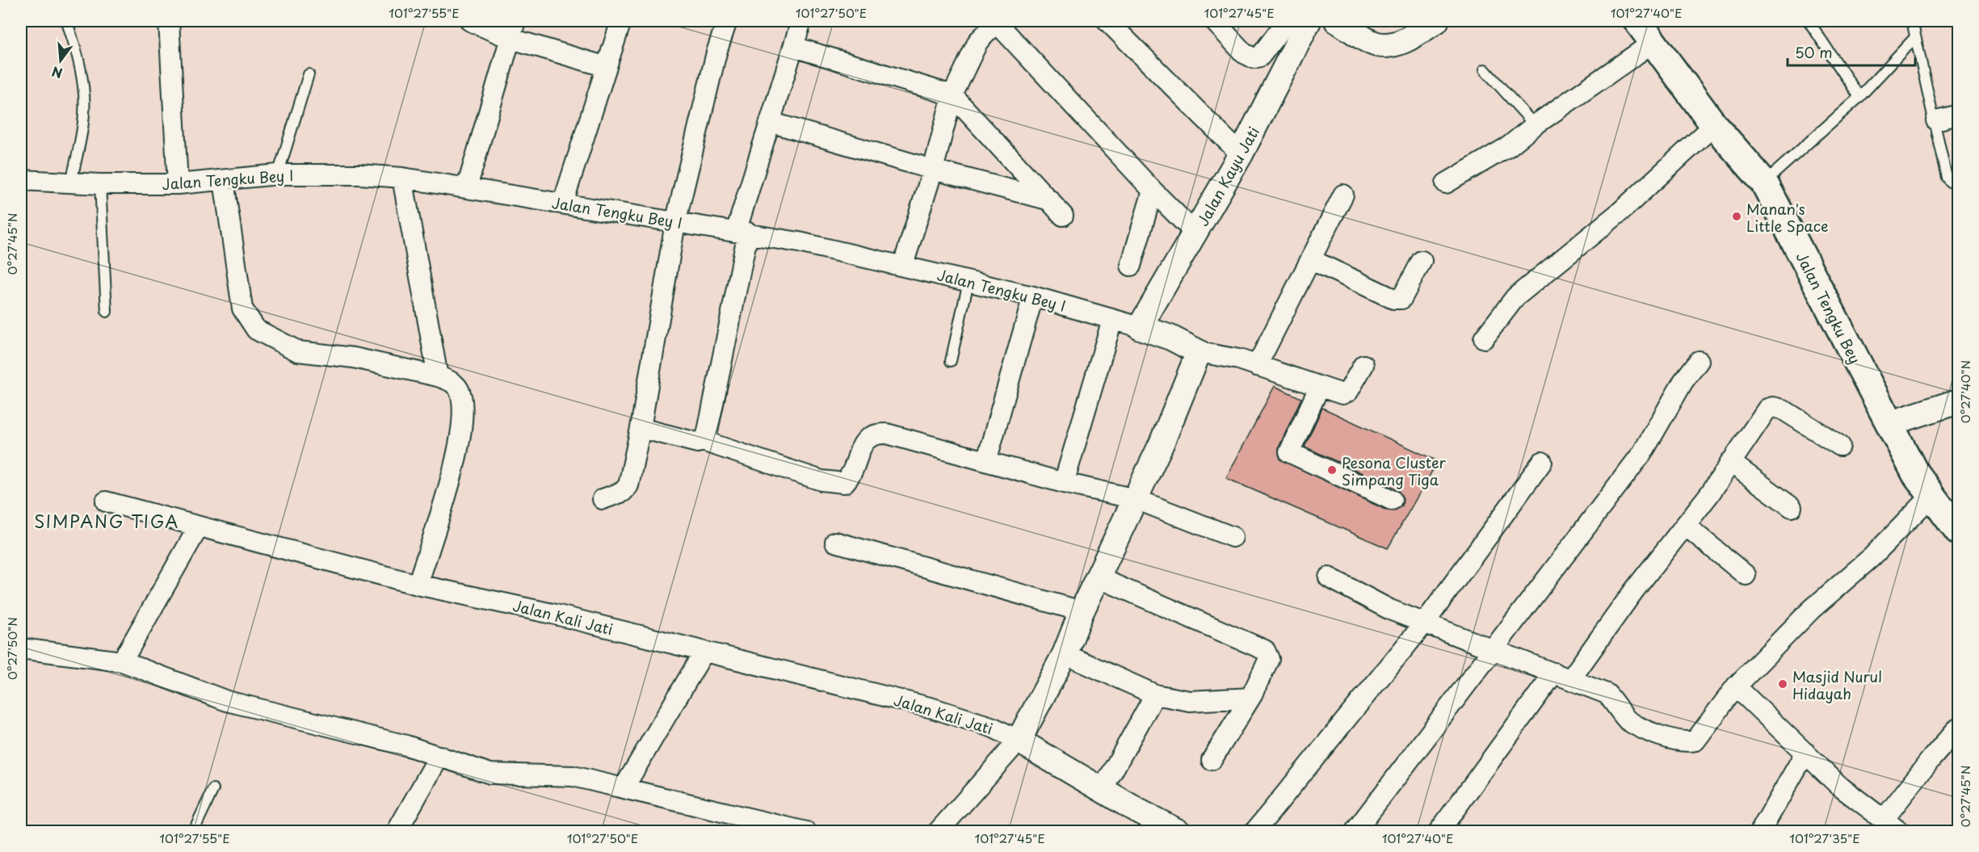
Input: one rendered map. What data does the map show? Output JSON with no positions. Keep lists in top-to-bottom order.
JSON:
{
  "streets": {
    "main road": ["Jalan Tengku Bey"],
    "street": ["Jalan Kayu Jati", "Jalan Tengku Bey I", "Jalan Kali Jati"]
  },
  "crossings": [
    ["Jalan Kayu Jati", "Jalan Tengku Bey I"]
  ],
  "districts": ["SIMPANG TIGA"],
  "places": ["Manan's Little Space", "Pesona Cluster Simpang Tiga", "Masjid Nurul Hidayah"],
  "scale_bar": "50 m",
  "north": "bottom",
  "coordinates": [
    "101°27'55\"E",
    "101°27'50\"E",
    "101°27'45\"E",
    "101°27'40\"E",
    "0°27'45\"N",
    "0°27'40\"N",
    "0°27'50\"N",
    "101°27'35\"E"
  ]
}
